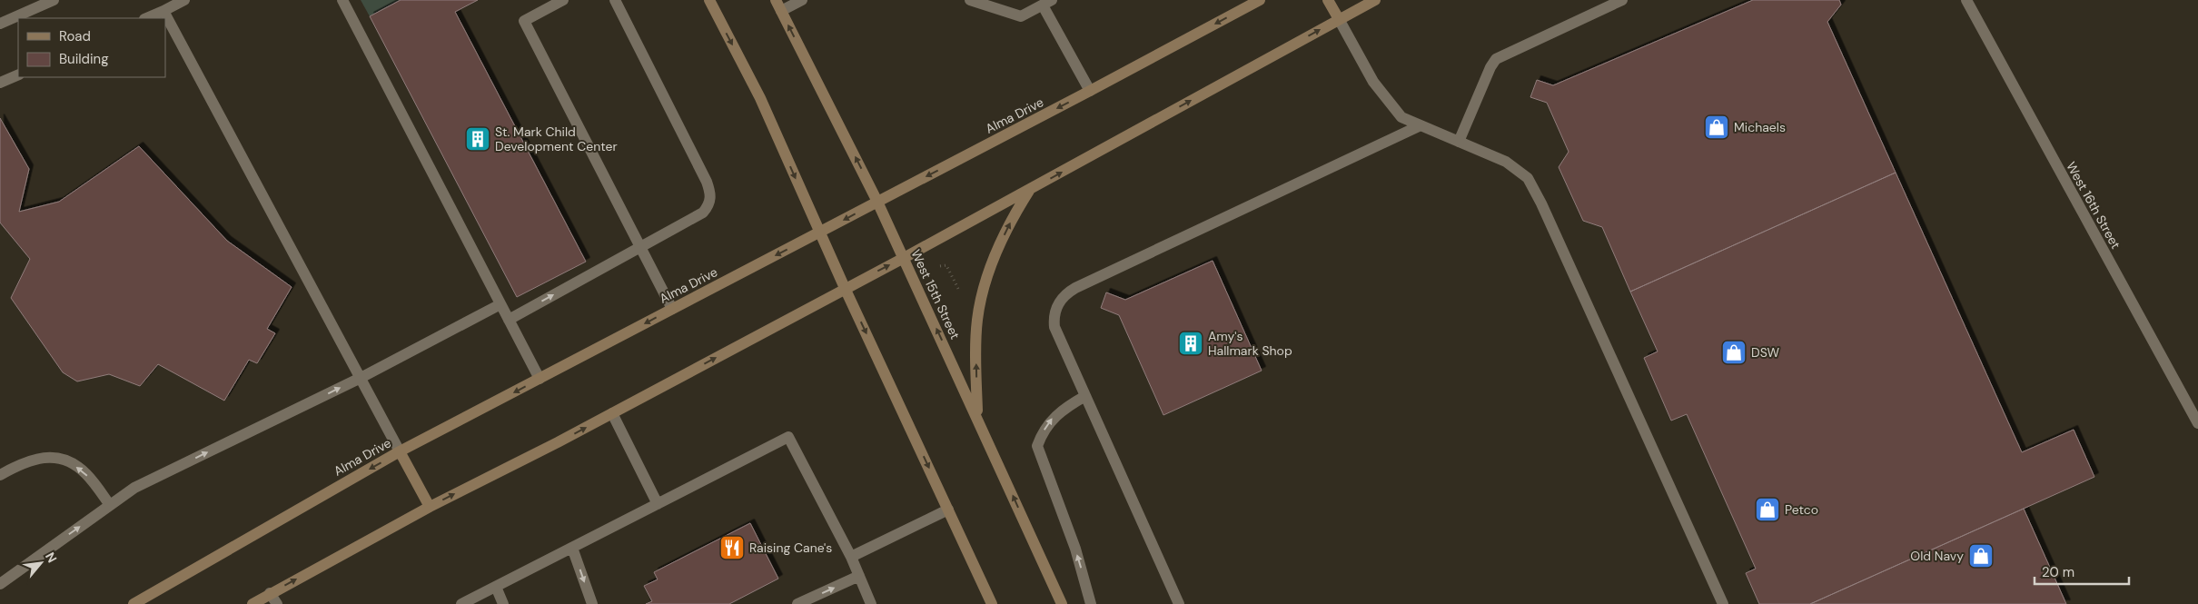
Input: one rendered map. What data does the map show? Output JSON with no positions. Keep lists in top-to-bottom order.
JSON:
{
  "streets": {
    "main road": ["Alma Drive", "West 15th Street"],
    "street": ["West 16th Street"]
  },
  "crossings": [
    ["Alma Drive", "West 15th Street"]
  ],
  "places": {
    "shop": [
      "Michaels",
      "DSW",
      "Petco",
      "Old Navy"
    ],
    "building": ["St. Mark Child Development Center", "Amy's Hallmark Shop"],
    "restaurant": ["Raising Cane's"]
  },
  "legend": ["Road", "Building"],
  "scale_bar": "20 m",
  "north": "top right"
}
